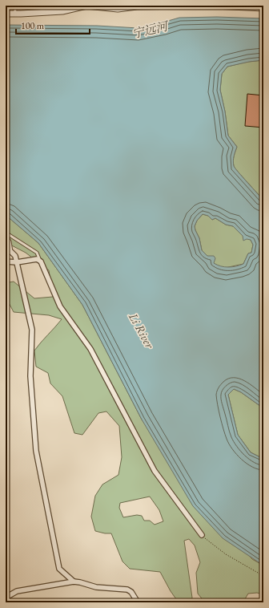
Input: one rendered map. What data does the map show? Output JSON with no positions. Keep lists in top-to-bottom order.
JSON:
{
  "water": ["宁远河", "Li River"],
  "scale_bar": "100 m"
}
